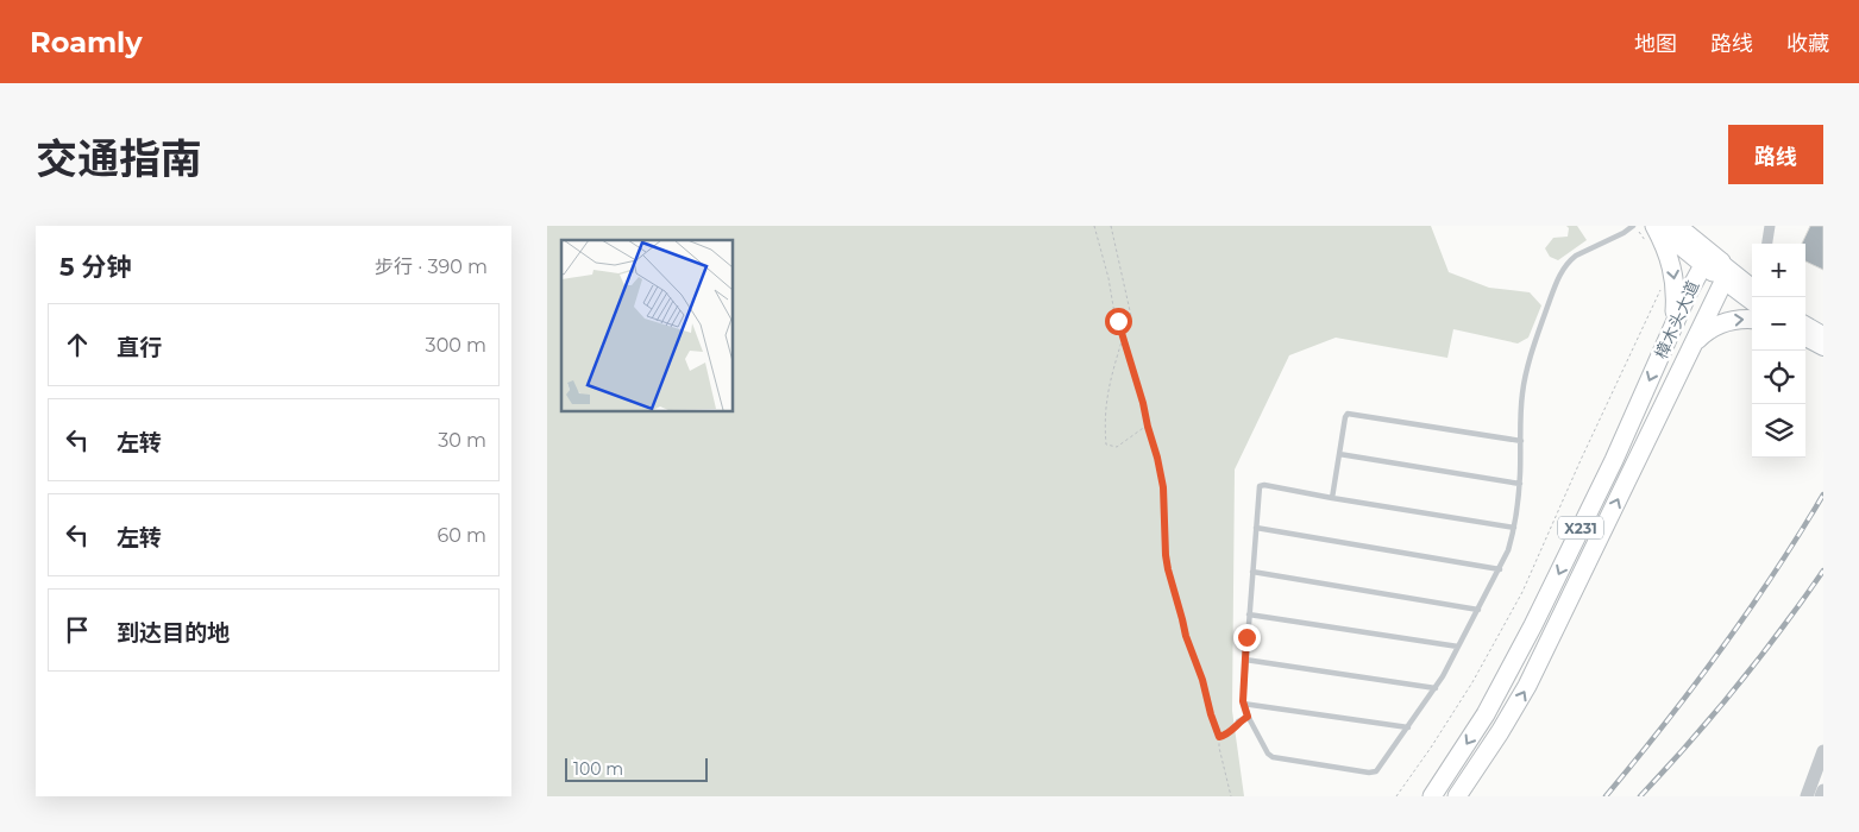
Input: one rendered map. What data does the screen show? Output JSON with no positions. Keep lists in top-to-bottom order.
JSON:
{
  "streets": {
    "main road": ["樟木头大道", "X231"]
  },
  "scale_bar": "100 m",
  "page": {
    "header": "Roamly",
    "nav": ["地图", "路线", "收藏"],
    "title": "交通指南",
    "buttons": "路线",
    "heading": ["5 分钟", "步行 · 390 m"],
    "map_buttons": ["+", "−"],
    "list": [
      ["直行", "300 m"],
      ["左转", "30 m"],
      ["左转", "60 m"],
      "到达目的地"
    ],
    "scale": "100 m"
  }
}
